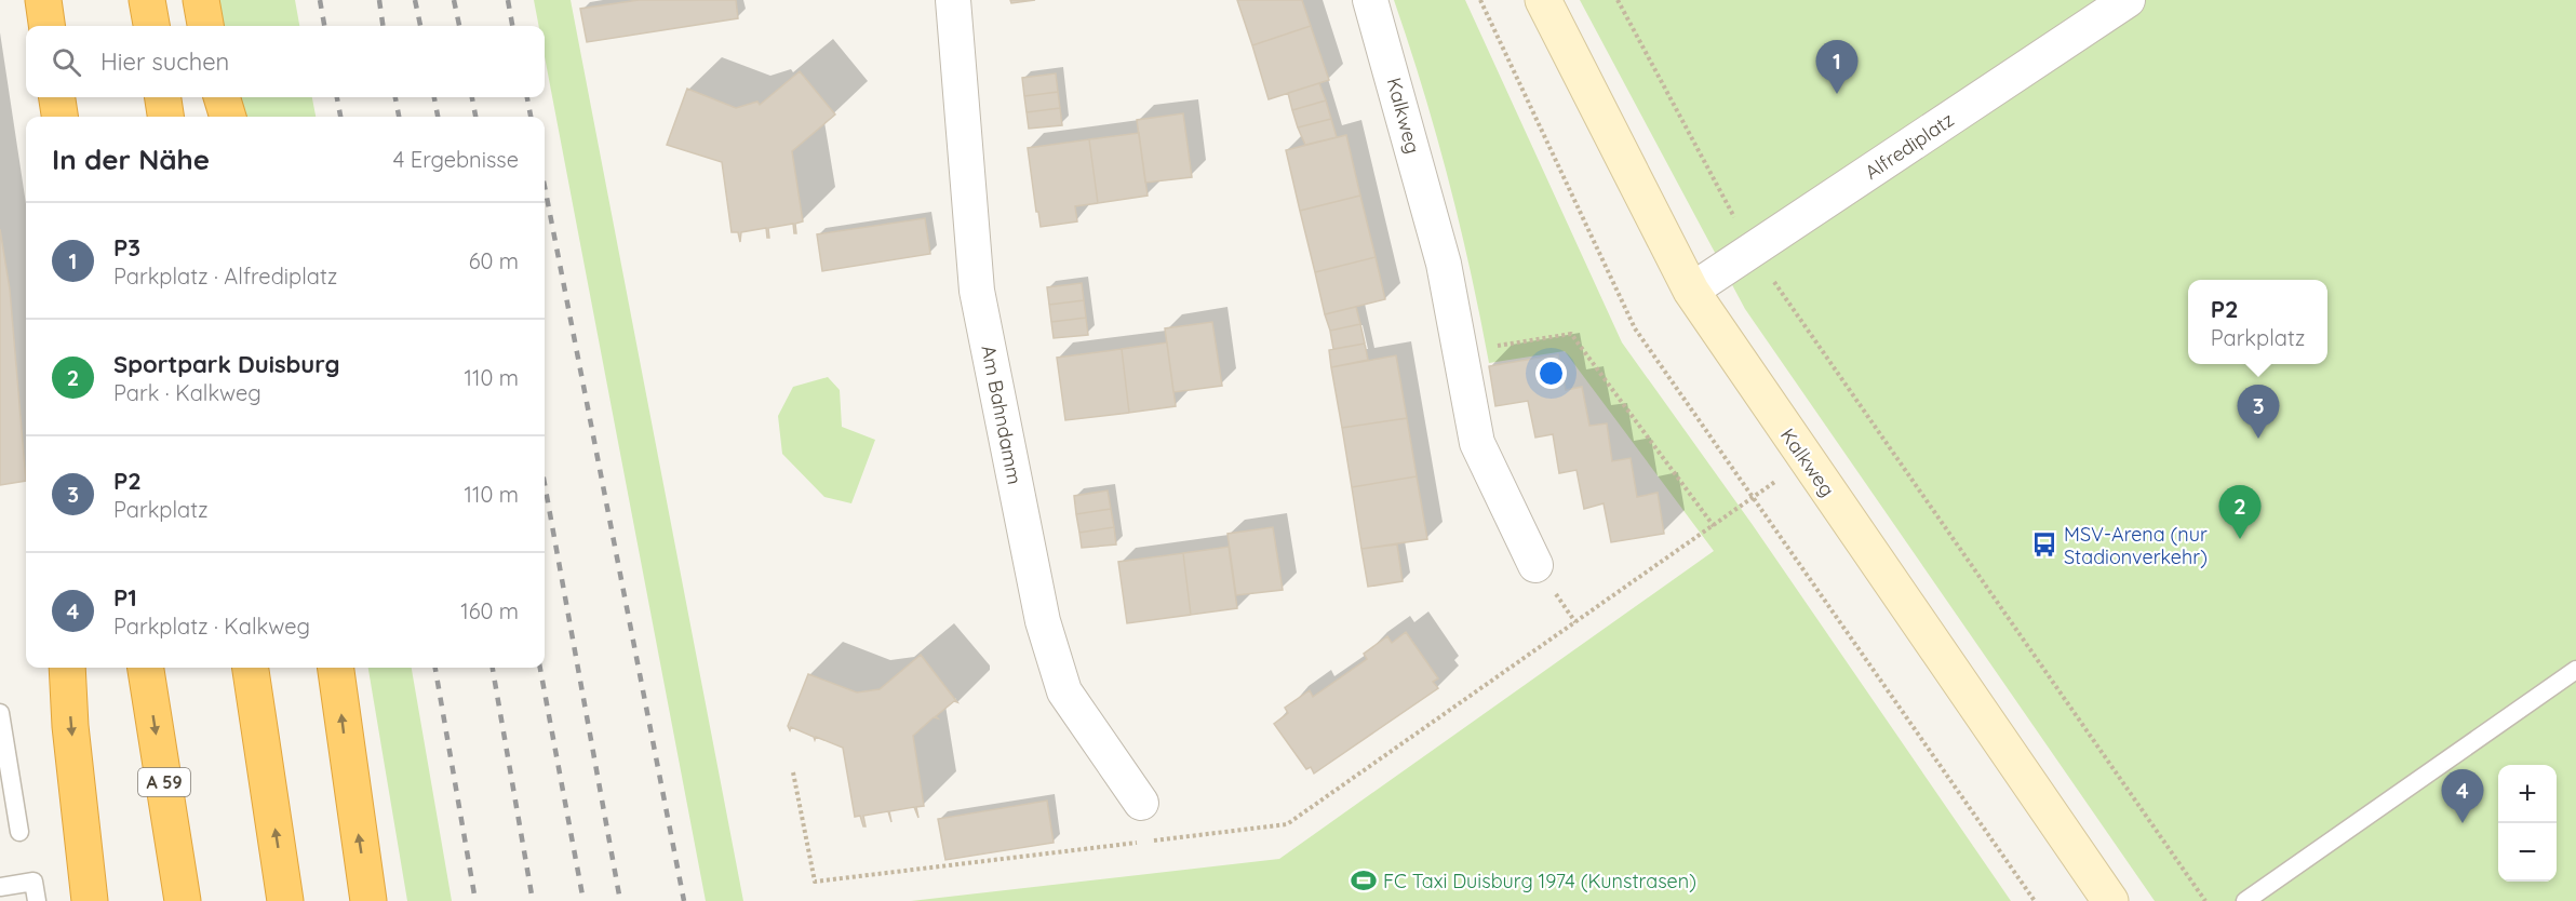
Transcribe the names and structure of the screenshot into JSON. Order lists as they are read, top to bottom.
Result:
{
  "streets": {
    "highway": ["A 59"],
    "street": ["Kalkweg", "Alfrediplatz", "Am Bahndamm"]
  },
  "crossings": [
    ["Kalkweg", "Alfrediplatz"]
  ],
  "places": {
    "bus stop": ["MSV-Arena (nur Stadionverkehr)"],
    "sports": ["FC Taxi Duisburg 1974 (Kunstrasen)"]
  },
  "page": {
    "search": "Hier suchen",
    "pins": [
      "1",
      "3",
      "2",
      "4"
    ],
    "heading": ["In der Nähe", "4 Ergebnisse"],
    "list": [
      {
        "mark": "1",
        "name": "P3",
        "note": "Parkplatz · Alfrediplatz",
        "value": "60 m"
      },
      {
        "mark": "2",
        "name": "Sportpark Duisburg",
        "note": "Park · Kalkweg",
        "value": "110 m"
      },
      {
        "mark": "3",
        "name": "P2",
        "note": "Parkplatz",
        "value": "110 m"
      },
      {
        "mark": "4",
        "name": "P1",
        "note": "Parkplatz · Kalkweg",
        "value": "160 m"
      }
    ],
    "popup": ["P2", "Parkplatz"],
    "map_buttons": ["+", "−"]
  }
}
